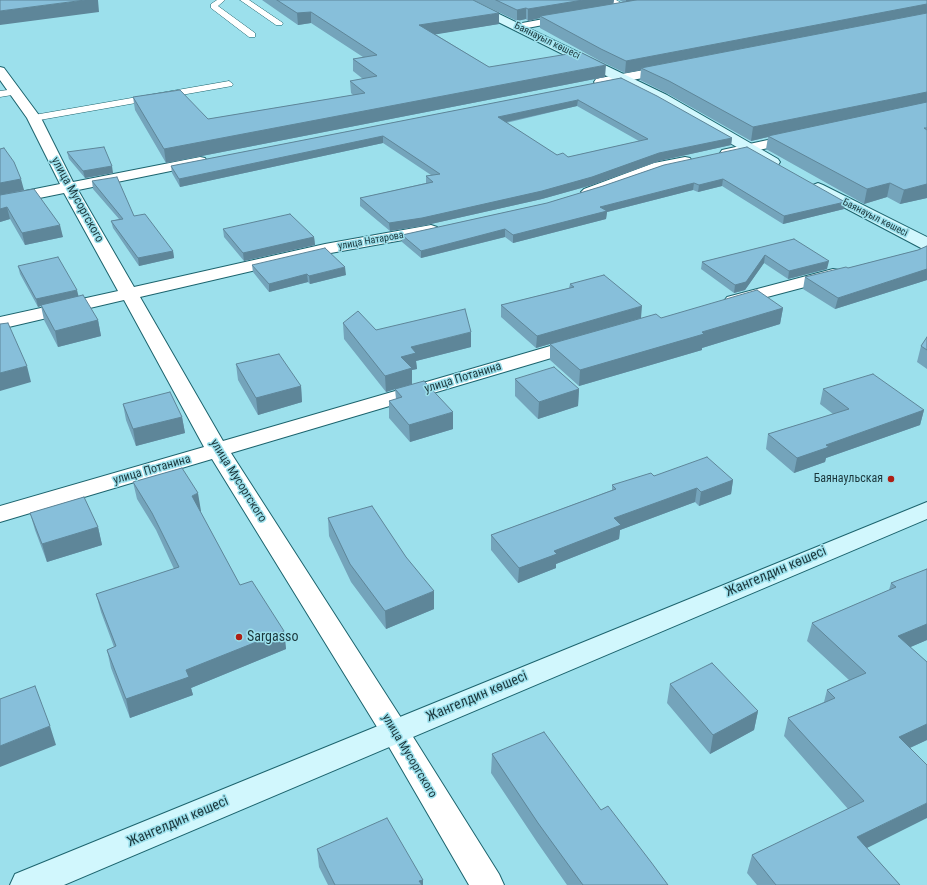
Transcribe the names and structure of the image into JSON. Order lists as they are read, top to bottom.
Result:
{
  "streets": {
    "main road": ["Баянауыл көшесі", "Жангелдин көшесі"],
    "street": ["улица Мусоргского", "улица Натарова", "улица Потанина"]
  },
  "crossings": [
    ["улица Мусоргского", "улица Натарова"],
    ["улица Мусоргского", "улица Потанина"],
    ["улица Мусоргского", "Жангелдин көшесі"]
  ],
  "places": ["Баянаульская", "Sargasso"]
}
